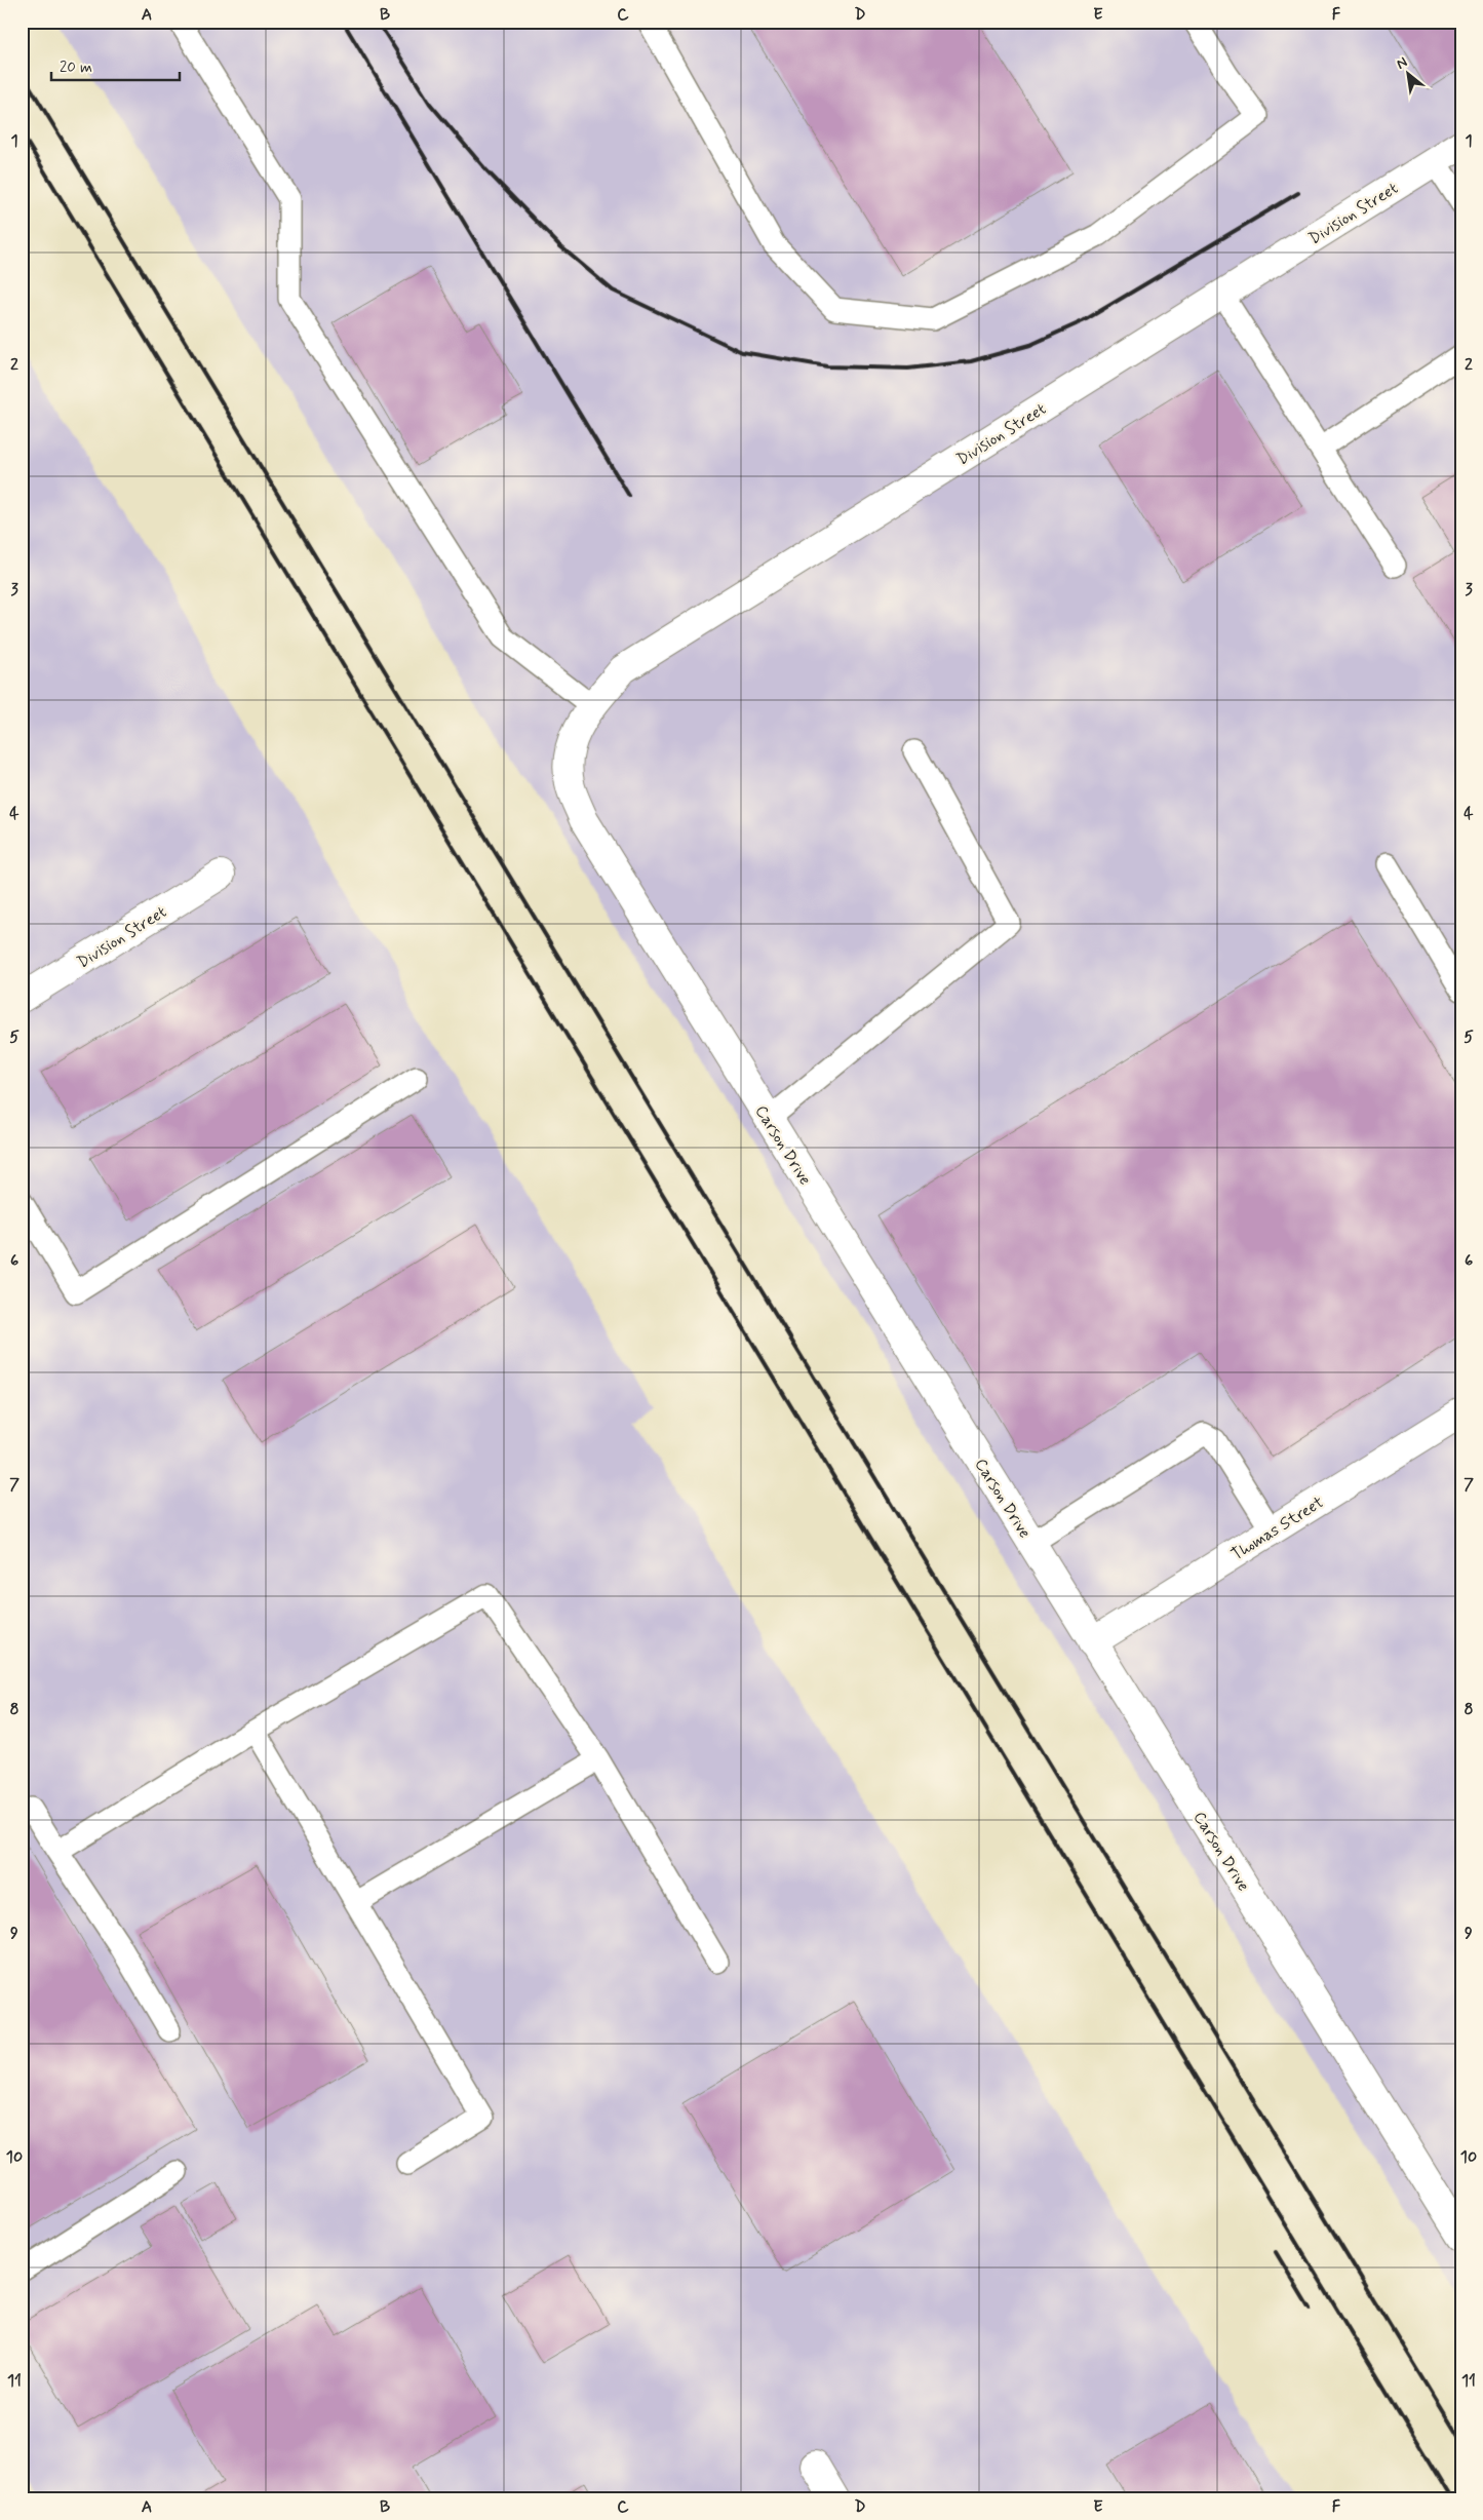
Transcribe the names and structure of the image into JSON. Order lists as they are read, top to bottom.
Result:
{
  "streets": {
    "street": ["Division Street", "Carson Drive", "Thomas Street"]
  },
  "crossings": [
    ["Division Street", "Carson Drive"],
    ["Carson Drive", "Thomas Street"]
  ],
  "scale_bar": "20 m",
  "north": "top left",
  "grid": {
    "columns": [
      "A",
      "B",
      "C",
      "D",
      "E",
      "F"
    ],
    "rows": [
      "1",
      "2",
      "3",
      "4",
      "5",
      "6",
      "7",
      "8",
      "9",
      "10",
      "11"
    ]
  }
}
